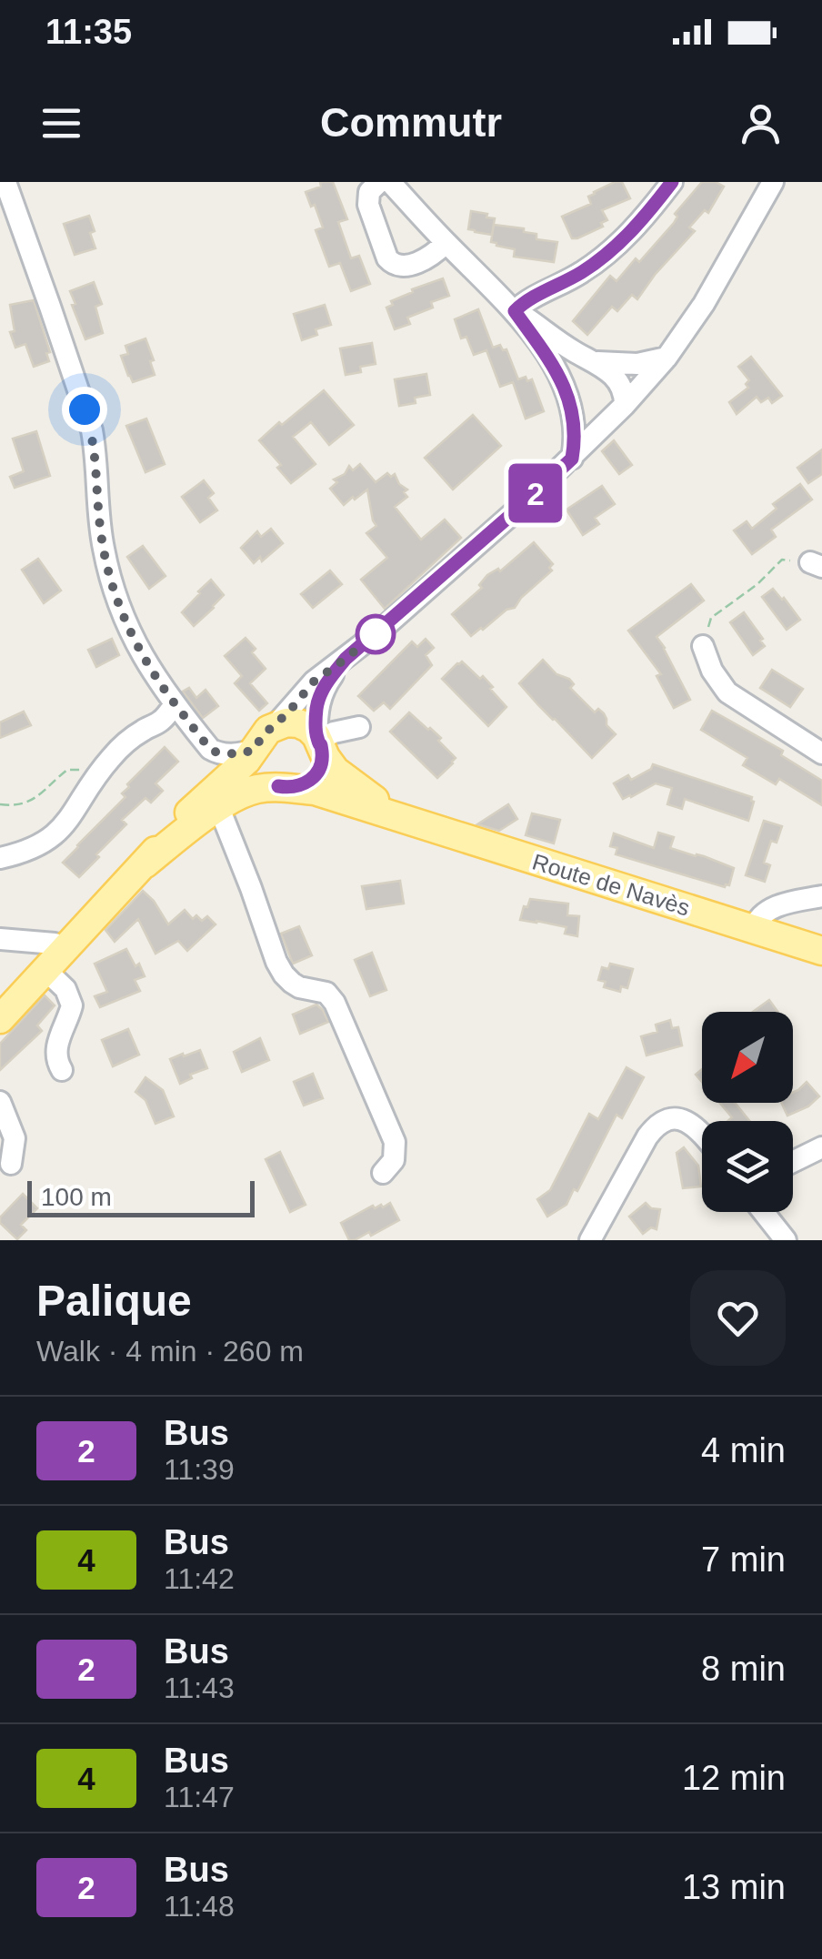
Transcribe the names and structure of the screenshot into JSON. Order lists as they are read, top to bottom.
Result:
{
  "streets": {
    "main road": ["Route de Navès"]
  },
  "lines": ["bus line 2"],
  "scale_bar": "100 m",
  "north": "bottom left",
  "page": {
    "status": "11:35",
    "header": "Commutr",
    "on_map": "2",
    "scale": "100 m",
    "heading": ["Palique", "Walk · 4 min · 260 m"],
    "list": [
      {
        "mark": "2",
        "name": "Bus",
        "note": "11:39",
        "value": "4 min"
      },
      {
        "mark": "4",
        "name": "Bus",
        "note": "11:42",
        "value": "7 min"
      },
      {
        "mark": "2",
        "name": "Bus",
        "note": "11:43",
        "value": "8 min"
      },
      {
        "mark": "4",
        "name": "Bus",
        "note": "11:47",
        "value": "12 min"
      },
      {
        "mark": "2",
        "name": "Bus",
        "note": "11:48",
        "value": "13 min"
      }
    ]
  }
}
